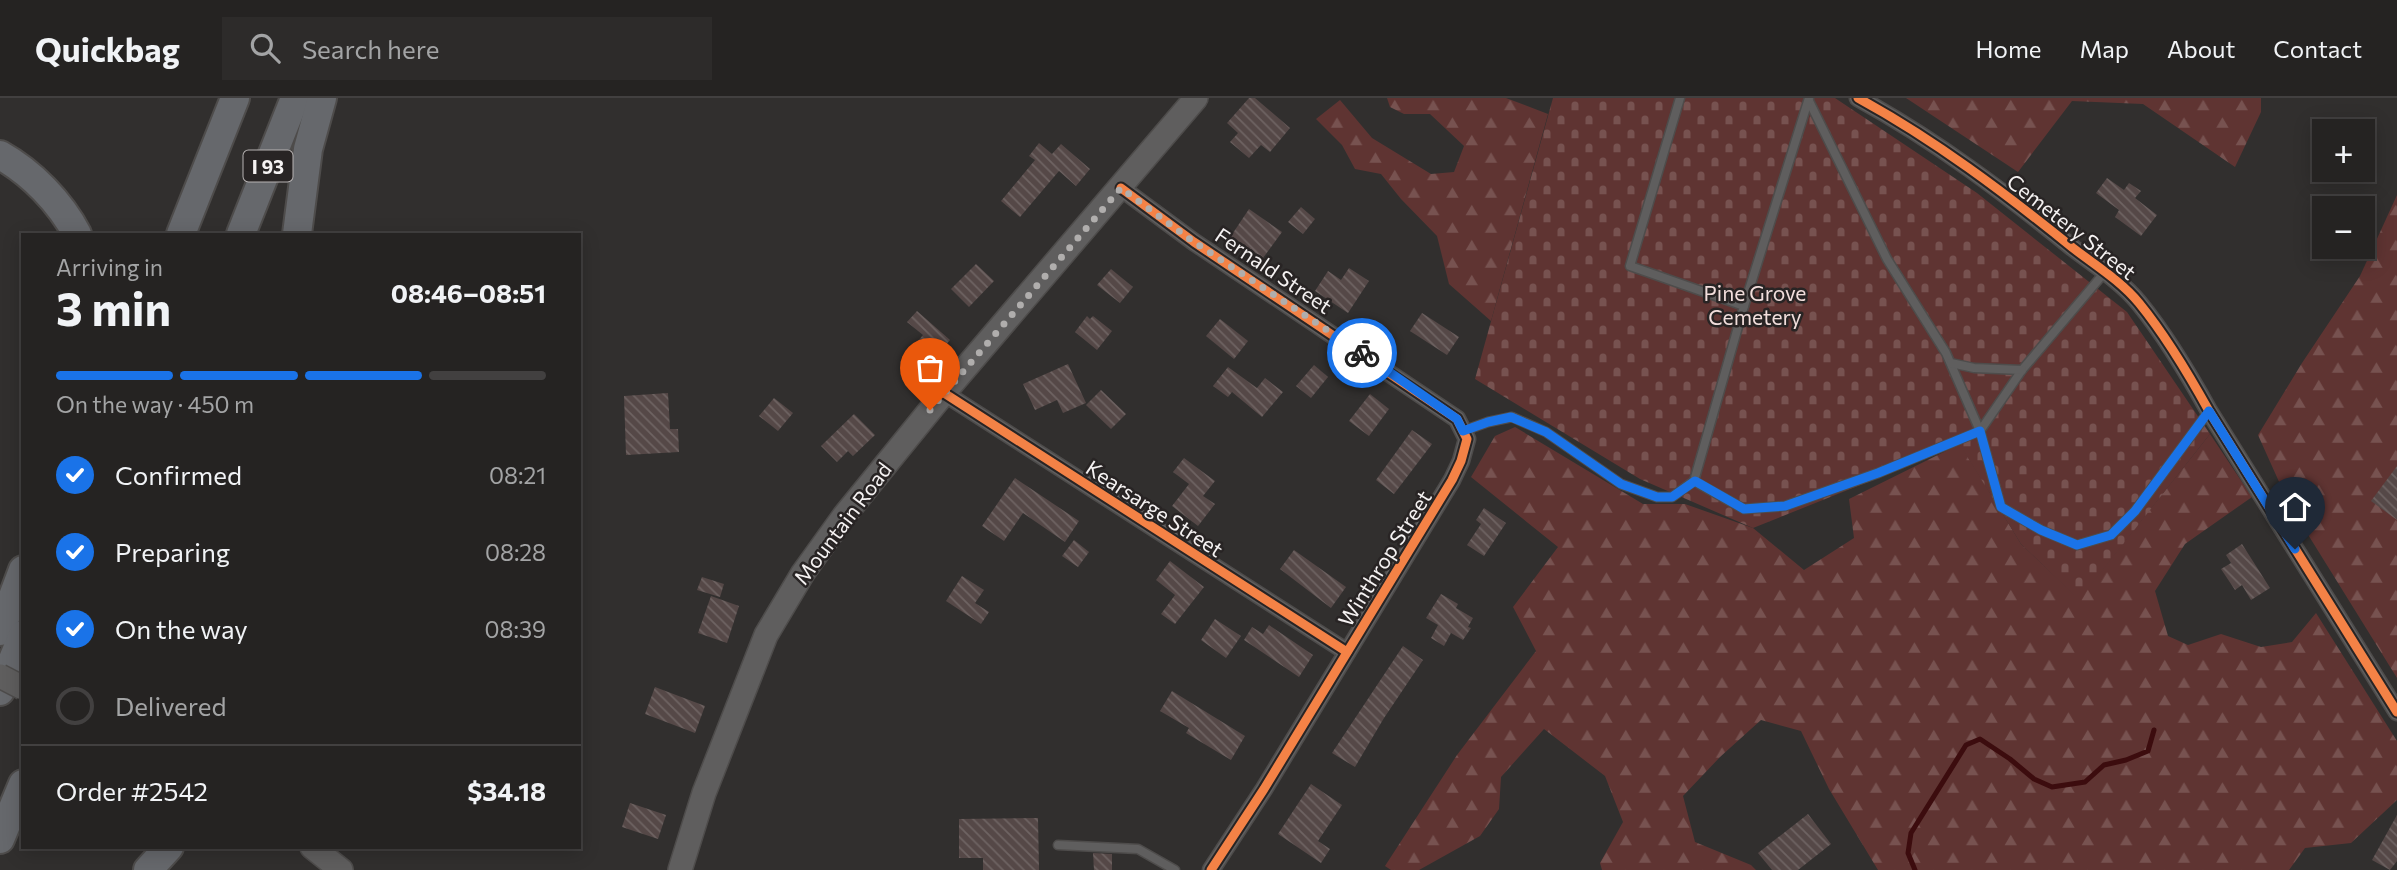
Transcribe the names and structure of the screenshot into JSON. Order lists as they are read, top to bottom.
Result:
{
  "streets": {
    "highway": ["I 93"],
    "main road": ["Mountain Road"],
    "street": [
      "Cemetery Street",
      "Fernald Street",
      "Kearsarge Street",
      "Winthrop Street"
    ]
  },
  "crossings": [
    ["Fernald Street", "Mountain Road"],
    ["Fernald Street", "Winthrop Street"],
    ["Kearsarge Street", "Mountain Road"],
    ["Kearsarge Street", "Winthrop Street"]
  ],
  "parks": ["Pine Grove Cemetery"],
  "page": {
    "header": "Quickbag",
    "search": "Search here",
    "nav": [
      "Home",
      "Map",
      "About",
      "Contact"
    ],
    "map_buttons": ["+", "−"],
    "heading": ["3 min", "Arriving in", "08:46–08:51"],
    "panel": ["Order #2542", "$34.18"],
    "bar": "On the way · 450 m",
    "list": [
      ["Confirmed", "08:21"],
      ["Preparing", "08:28"],
      ["On the way", "08:39"],
      "Delivered"
    ]
  }
}
